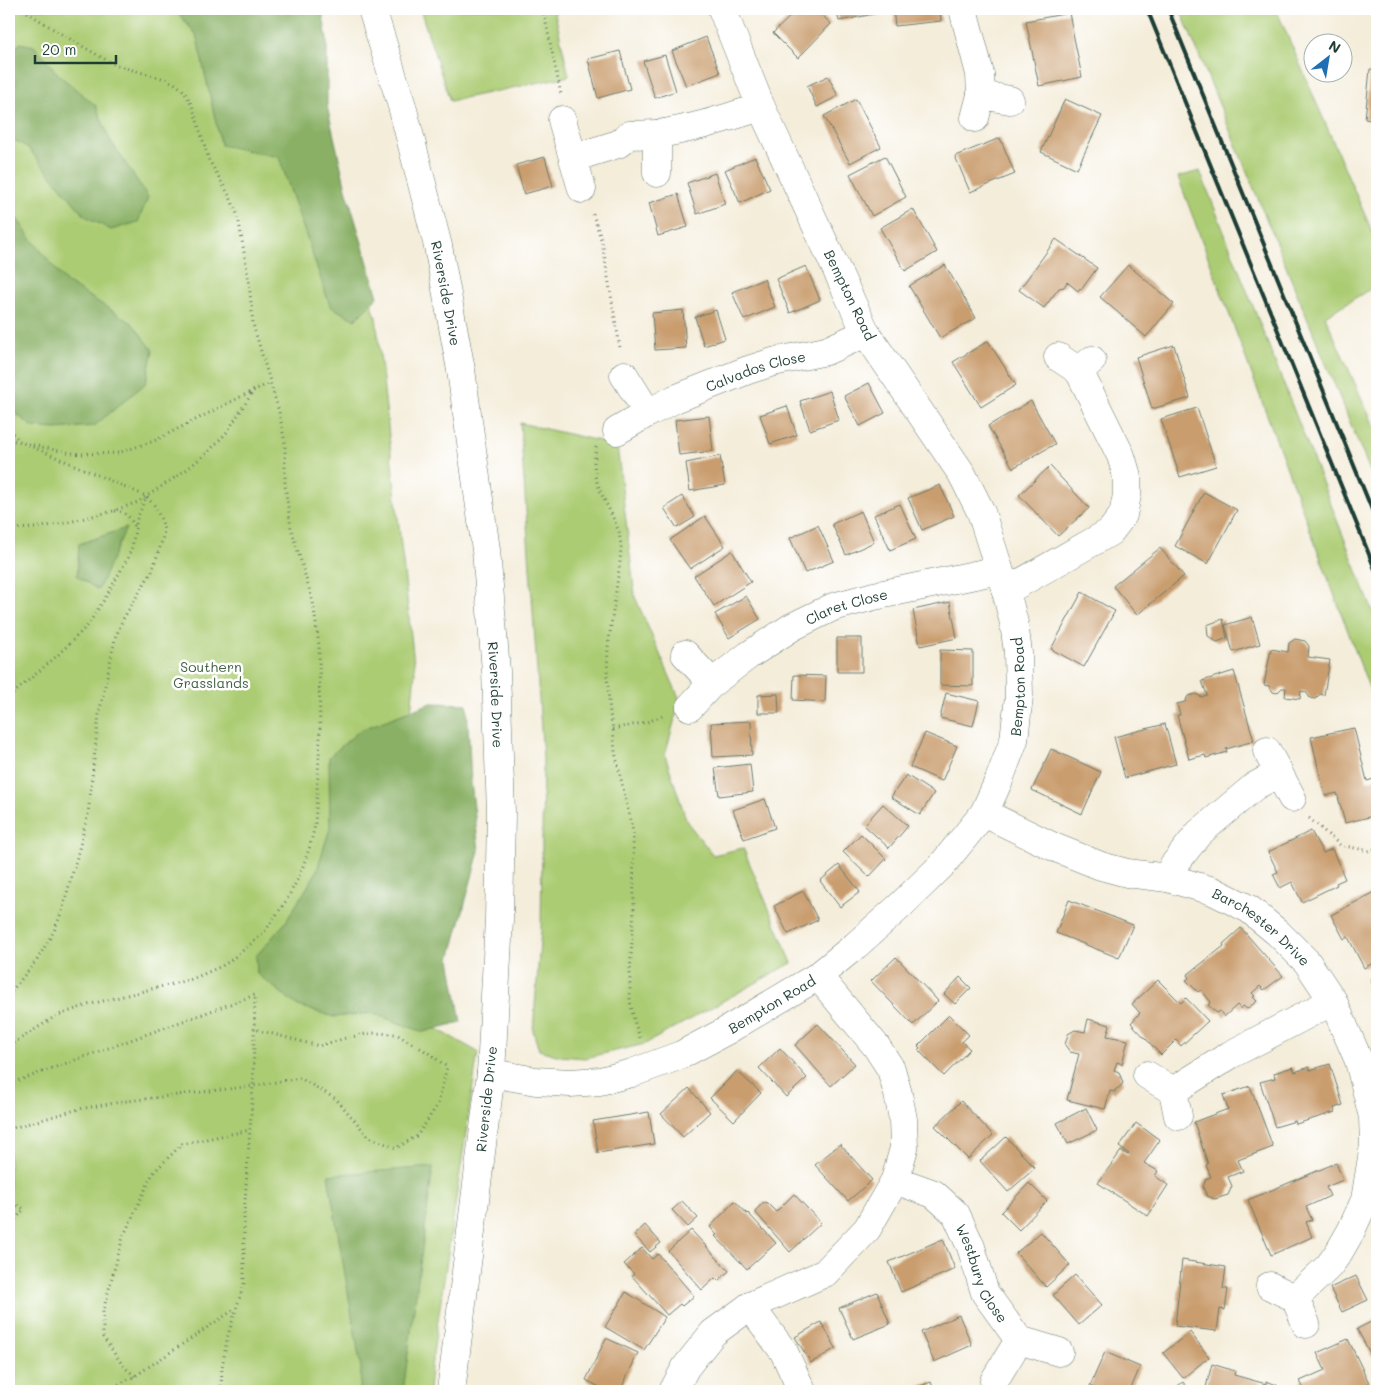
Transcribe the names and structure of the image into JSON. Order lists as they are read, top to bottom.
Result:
{
  "streets": {
    "street": [
      "Riverside Drive",
      "Bempton Road",
      "Calvados Close",
      "Claret Close",
      "Barchester Drive",
      "Westbury Close"
    ]
  },
  "crossings": [
    ["Riverside Drive", "Bempton Road"],
    ["Bempton Road", "Calvados Close"],
    ["Bempton Road", "Claret Close"],
    ["Bempton Road", "Barchester Drive"]
  ],
  "parks": ["Southern Grasslands"],
  "scale_bar": "20 m",
  "north": "top right"
}
